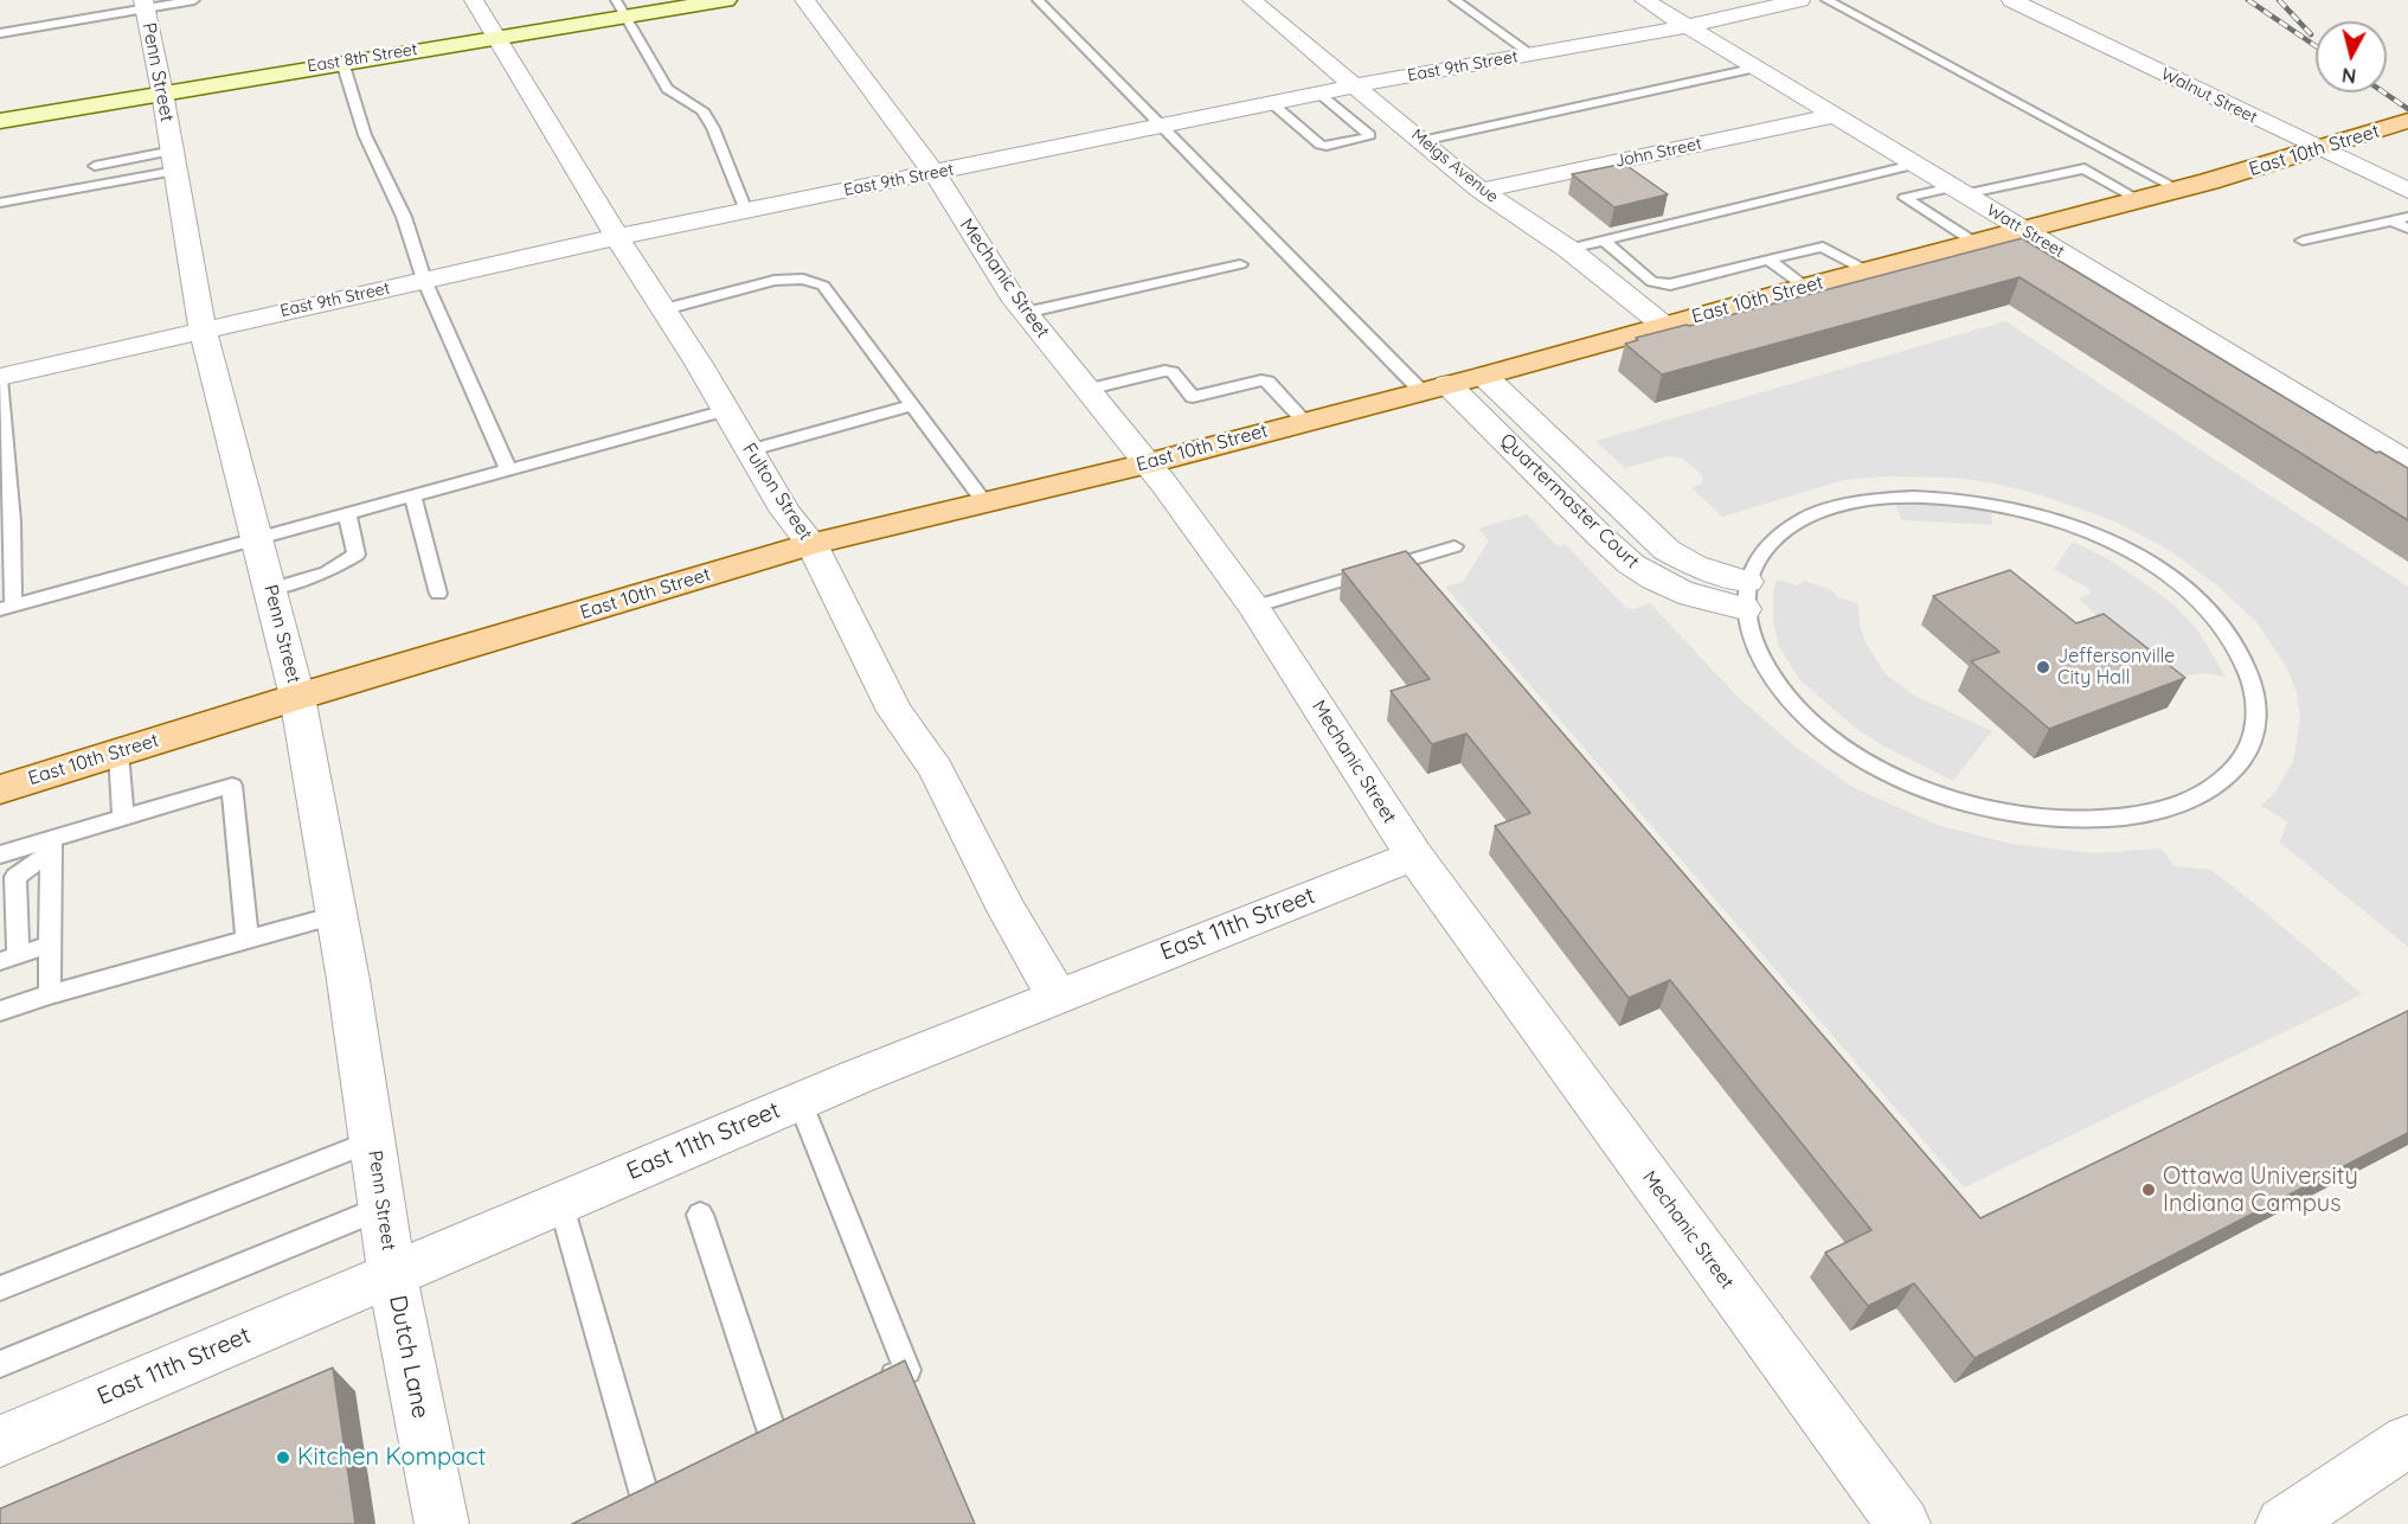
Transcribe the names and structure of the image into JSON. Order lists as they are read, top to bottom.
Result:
{
  "streets": {
    "main road": ["East 8th Street", "East 10th Street"],
    "street": [
      "East 9th Street",
      "Penn Street",
      "Walnut Street",
      "John Street",
      "Meigs Avenue",
      "Watt Street",
      "Mechanic Street",
      "Fulton Street",
      "Quartermaster Court",
      "East 11th Street",
      "Dutch Lane"
    ]
  },
  "crossings": [
    ["East 8th Street", "Penn Street"],
    ["East 8th Street", "Fulton Street"],
    ["East 9th Street", "Penn Street"],
    ["East 9th Street", "Meigs Avenue"],
    ["East 9th Street", "Watt Street"],
    ["East 9th Street", "Mechanic Street"],
    ["East 9th Street", "Fulton Street"],
    ["Penn Street", "East 10th Street"],
    ["Penn Street", "East 11th Street"],
    ["Penn Street", "Dutch Lane"],
    ["Walnut Street", "East 10th Street"],
    ["East 10th Street", "Meigs Avenue"],
    ["East 10th Street", "Watt Street"],
    ["East 10th Street", "Mechanic Street"],
    ["East 10th Street", "Fulton Street"],
    ["East 10th Street", "Quartermaster Court"],
    ["John Street", "Meigs Avenue"],
    ["John Street", "Watt Street"],
    ["Mechanic Street", "East 11th Street"],
    ["Fulton Street", "East 11th Street"],
    ["East 11th Street", "Dutch Lane"]
  ],
  "places": ["Jeffersonville City Hall", "Ottawa University Indiana Campus", "Kitchen Kompact"],
  "north": "bottom"
}
